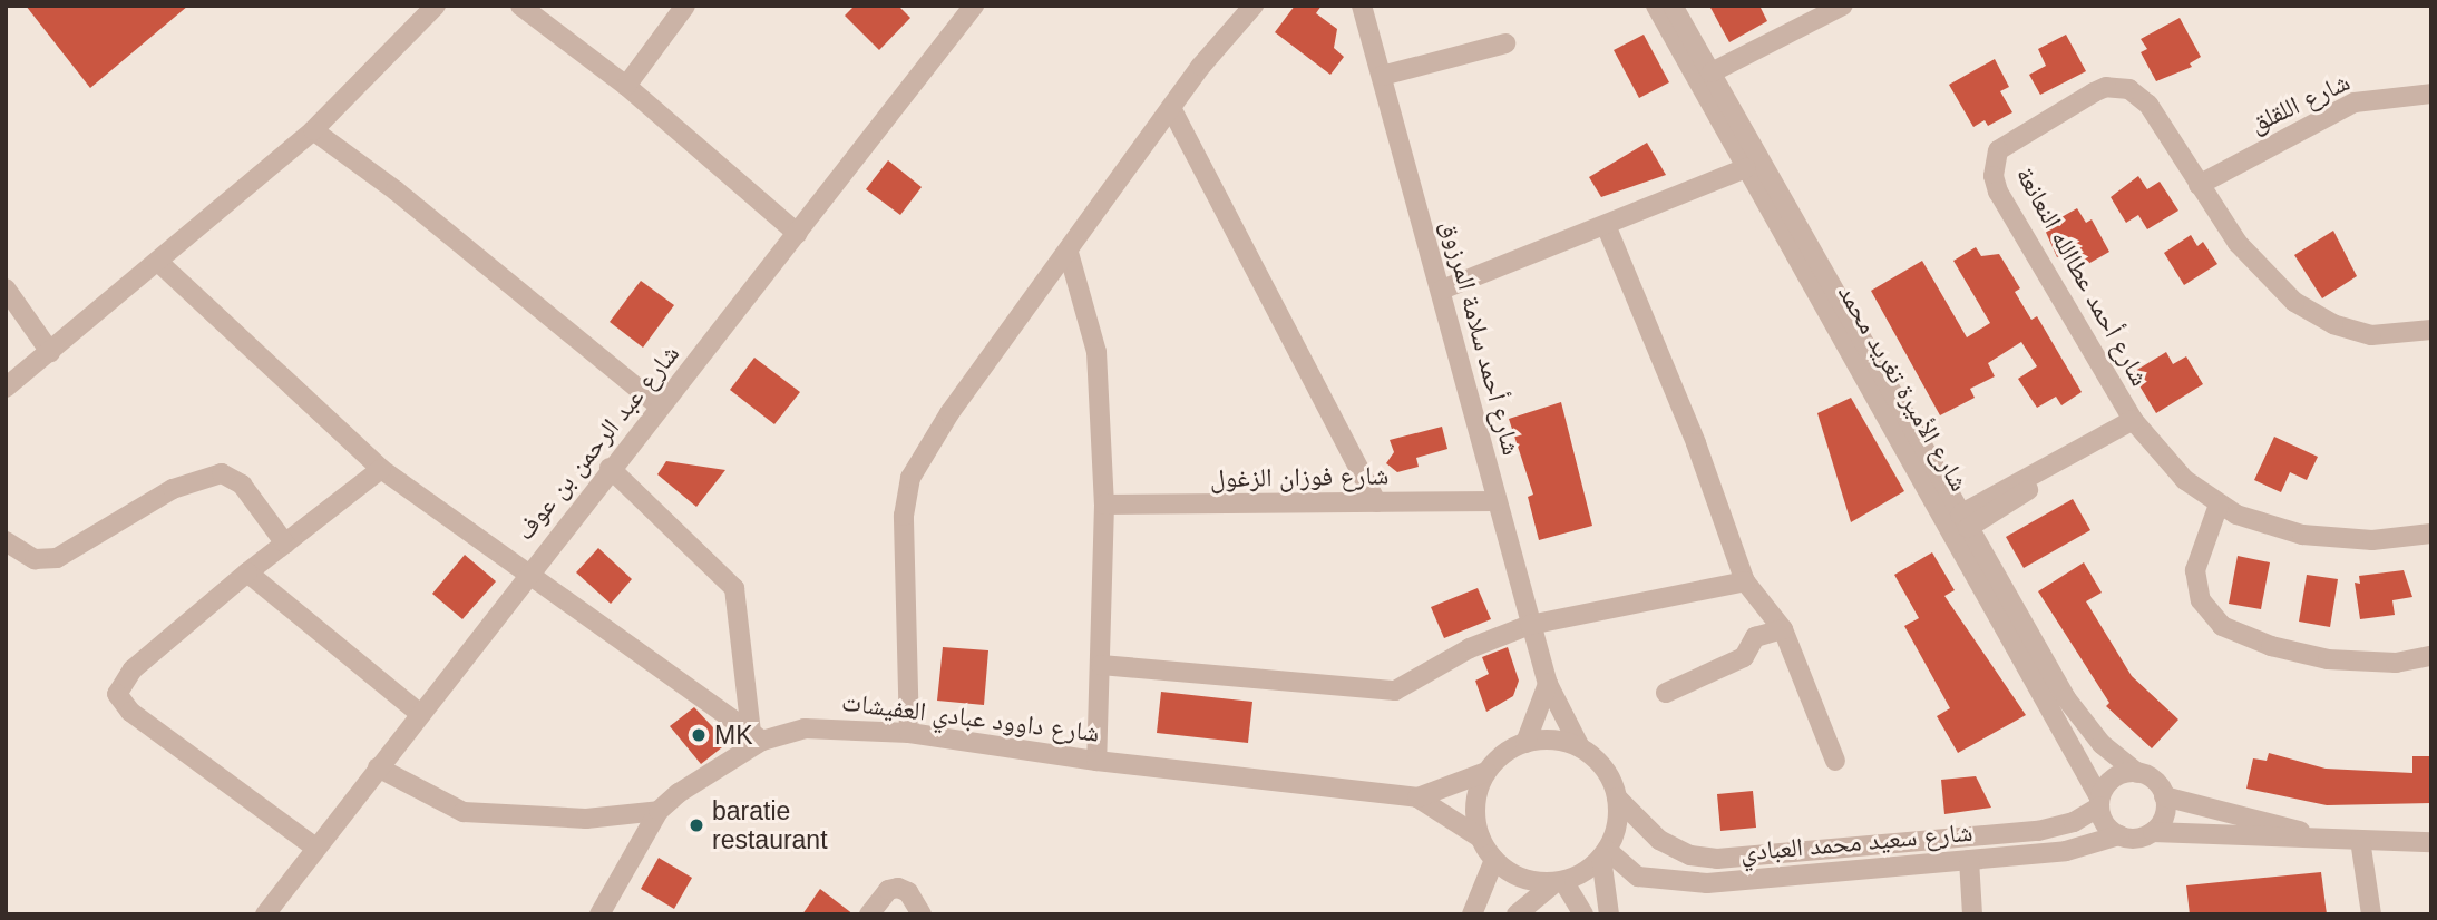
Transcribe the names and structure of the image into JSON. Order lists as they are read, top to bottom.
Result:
{
  "streets": {
    "street": [
      "شارع اللقلق",
      "شارع أحمد عطاالله النعانعة",
      "شارع أحمد سلامة المرزوق",
      "شارع الأميرة تغريد محمد",
      "شارع عبد الرحمن بن عوف",
      "شارع فوزان الزغول",
      "شارع داوود عبادي العفيشات",
      "شارع سعيد محمد العبادي"
    ]
  },
  "crossings": [
    ["شارع اللقلق", "شارع أحمد عطاالله النعانعة"],
    ["شارع أحمد سلامة المرزوق", "شارع فوزان الزغول"],
    ["شارع أحمد سلامة المرزوق", "شارع داوود عبادي العفيشات"],
    ["شارع أحمد سلامة المرزوق", "شارع سعيد محمد العبادي"],
    ["شارع الأميرة تغريد محمد", "شارع سعيد محمد العبادي"],
    ["شارع داوود عبادي العفيشات", "شارع سعيد محمد العبادي"]
  ],
  "places": ["MK", "baratie restaurant"]
}
